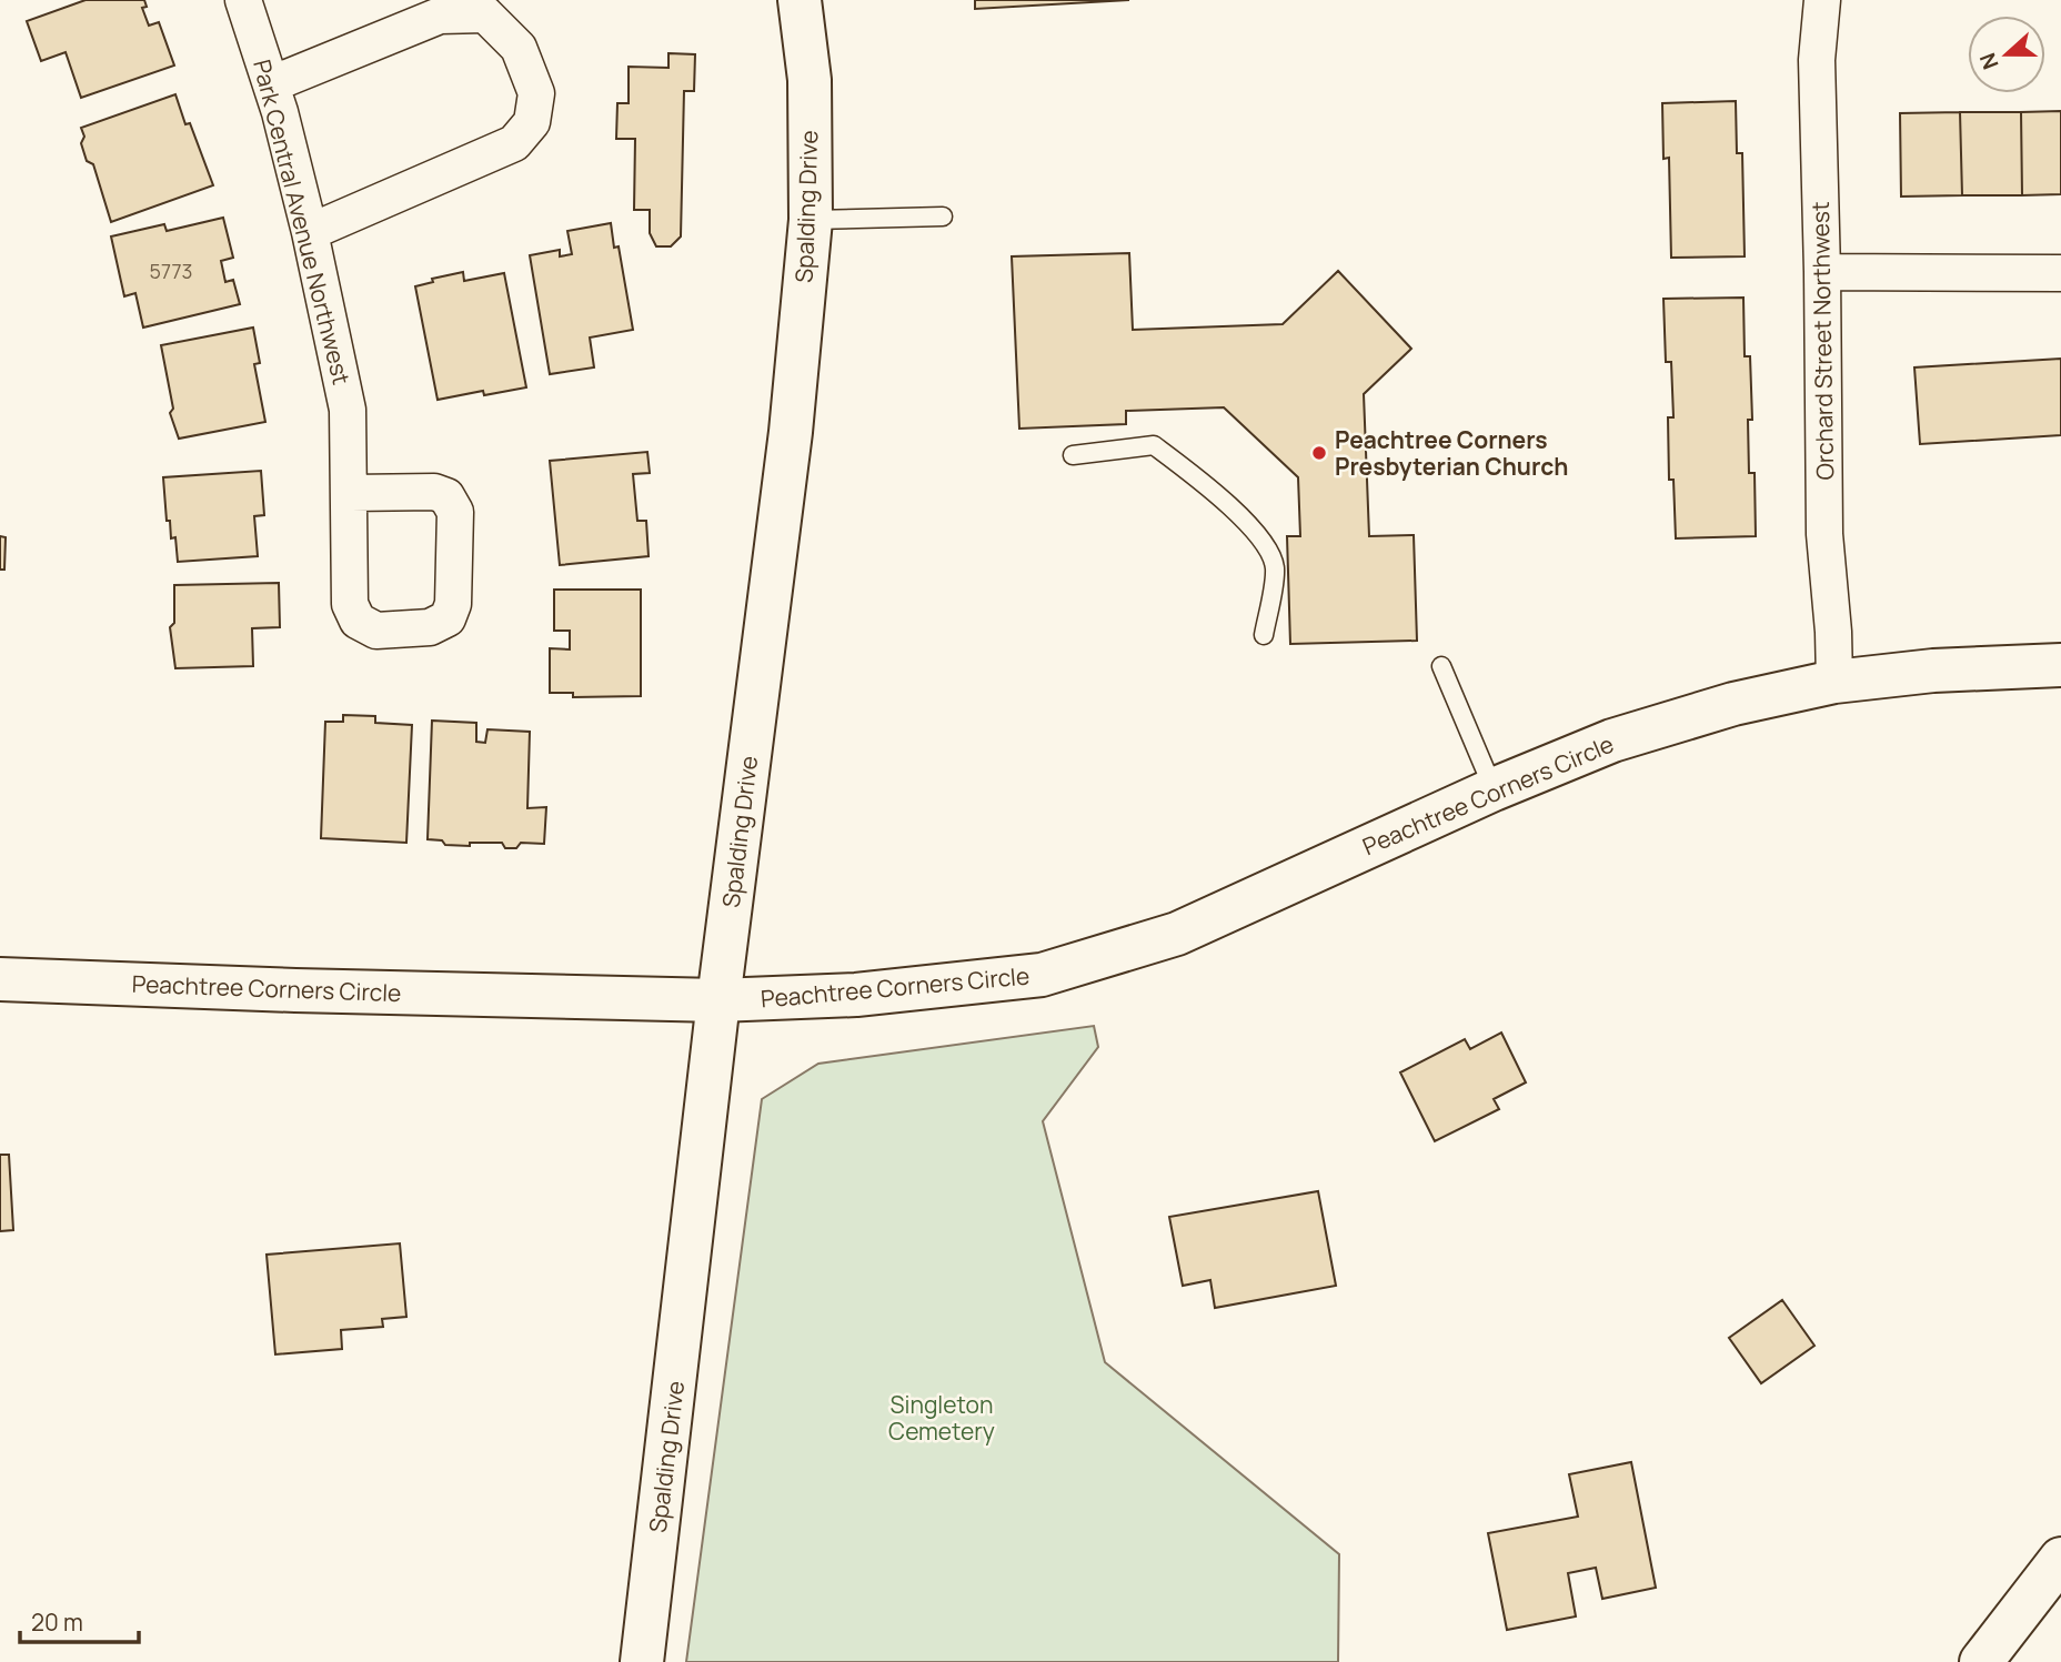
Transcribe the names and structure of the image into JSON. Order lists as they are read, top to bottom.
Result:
{
  "streets": {
    "street": [
      "Spalding Drive",
      "Park Central Avenue Northwest",
      "Orchard Street Northwest",
      "Peachtree Corners Circle"
    ]
  },
  "crossings": [
    ["Spalding Drive", "Peachtree Corners Circle"],
    ["Orchard Street Northwest", "Peachtree Corners Circle"]
  ],
  "parks": ["Singleton Cemetery"],
  "places": ["Peachtree Corners Presbyterian Church"],
  "house_numbers": ["5773"],
  "scale_bar": "20 m",
  "north": "left"
}
